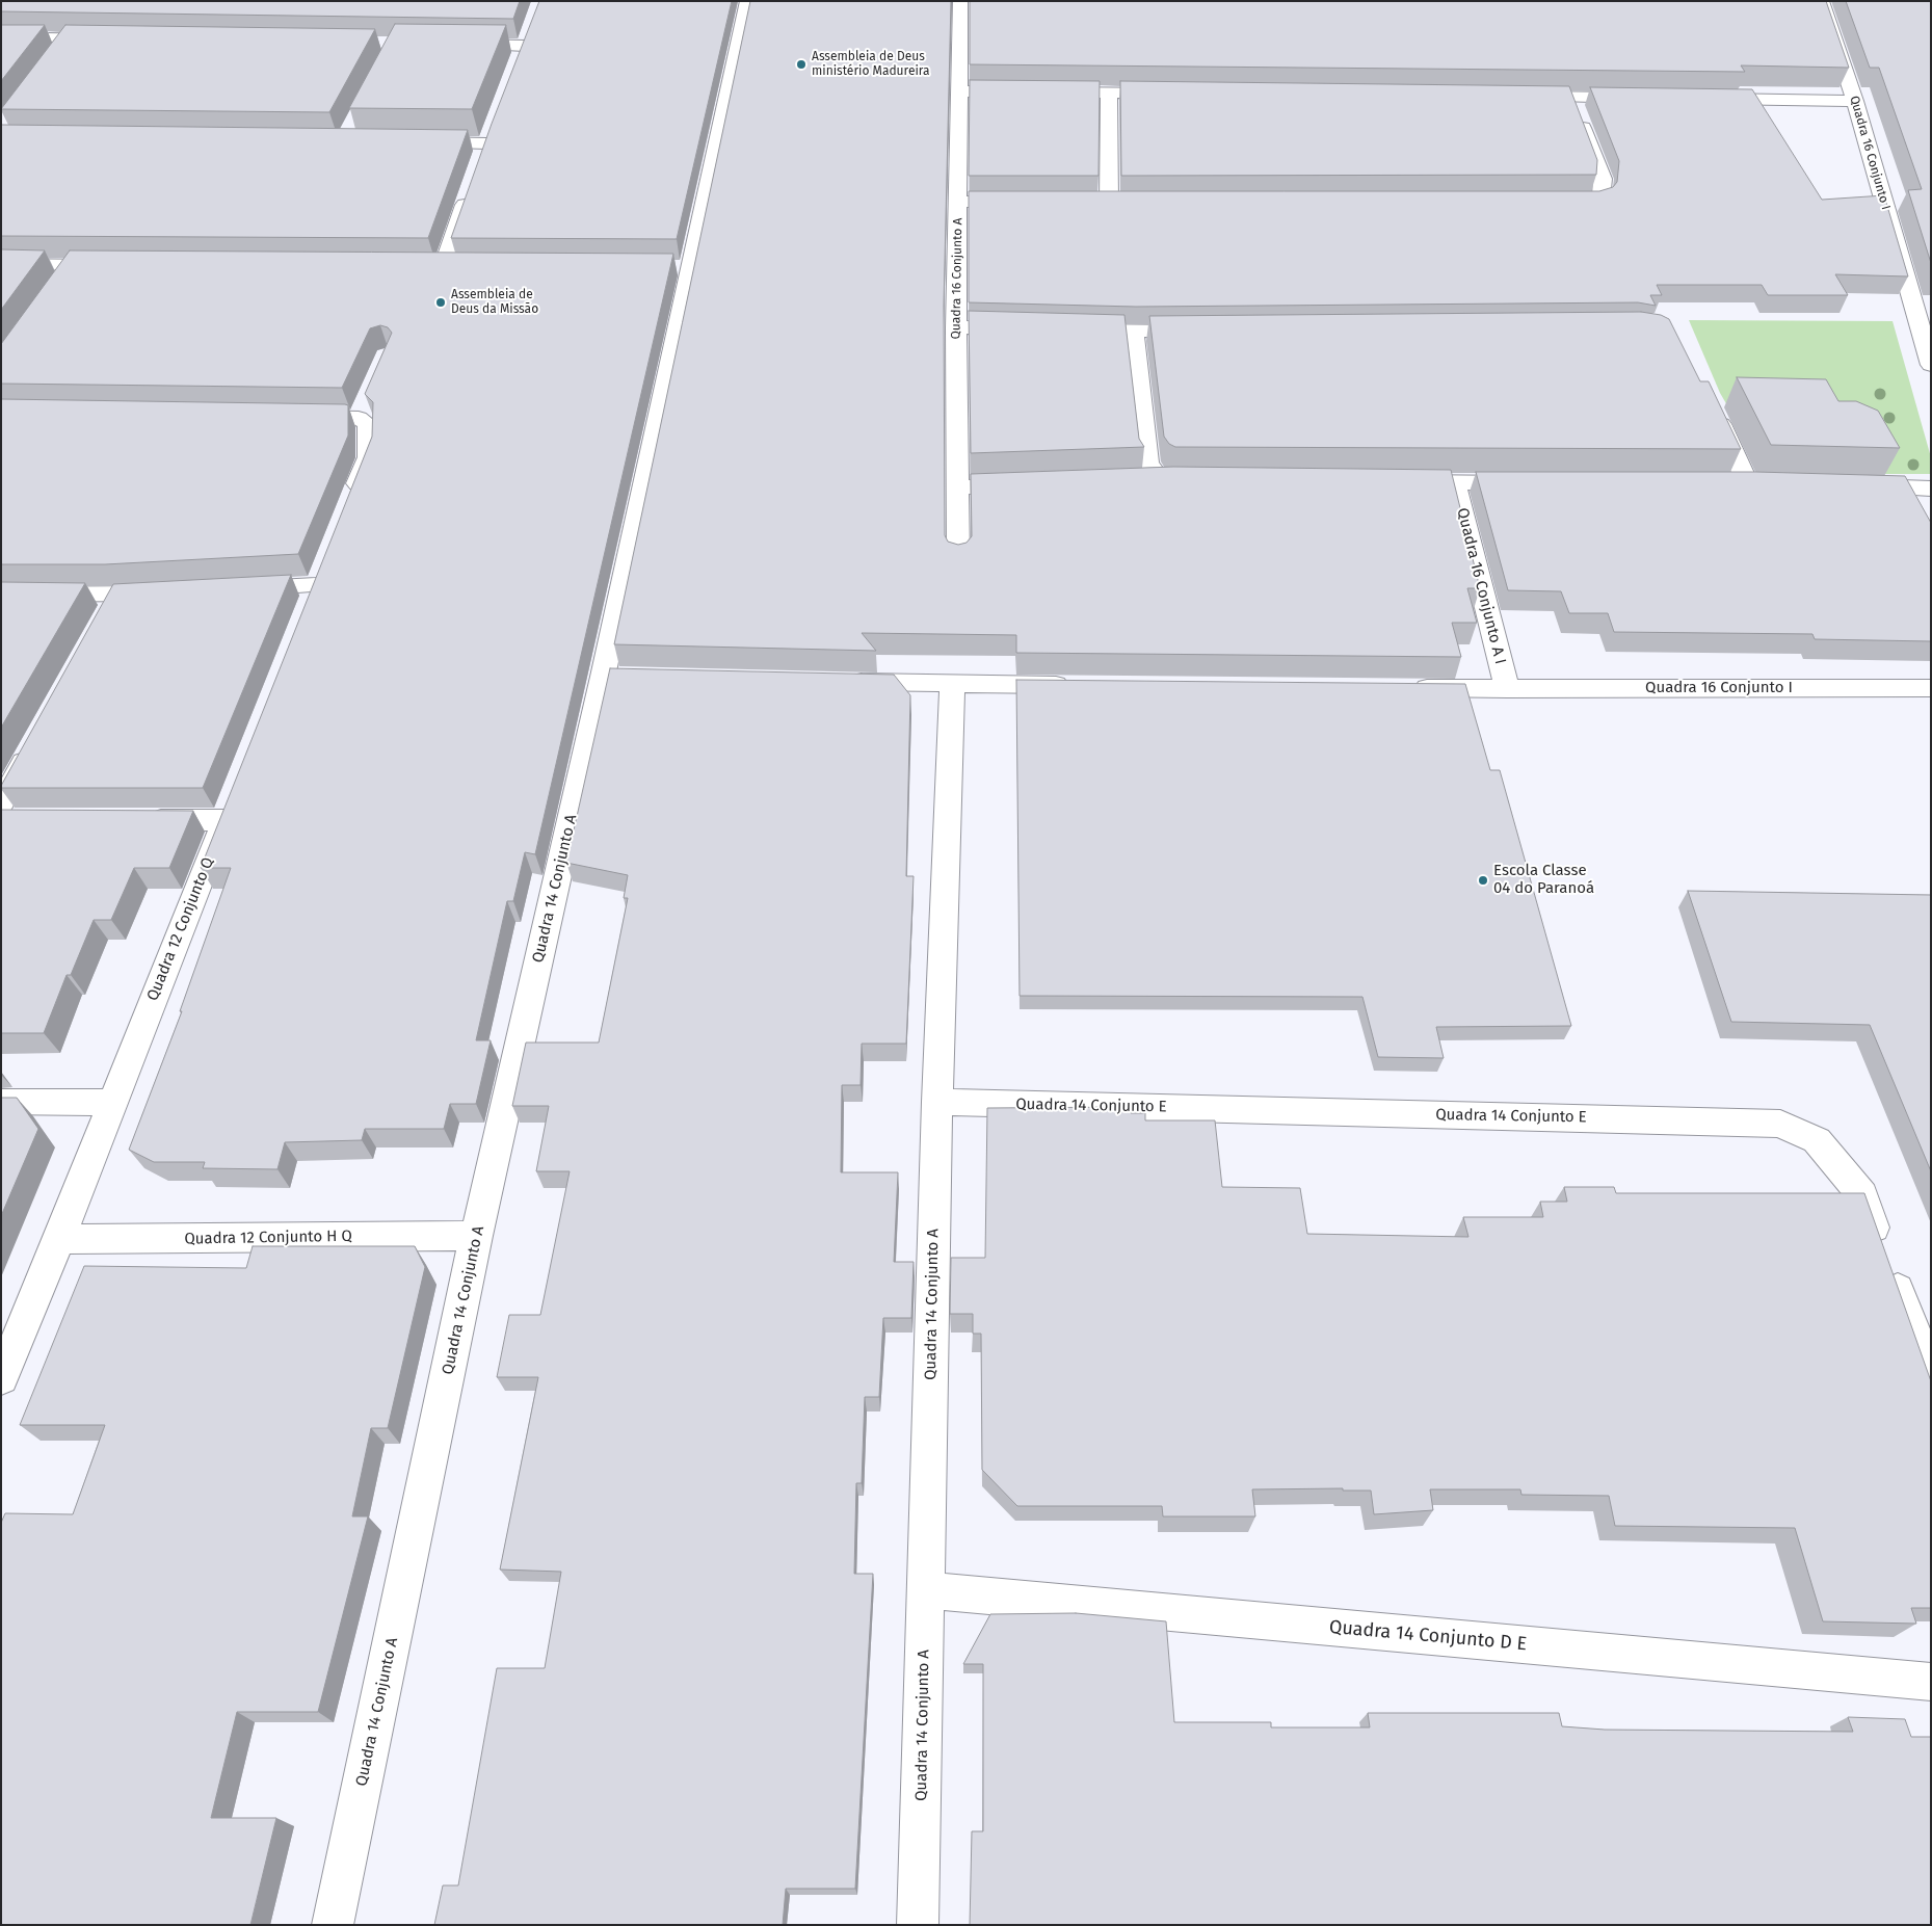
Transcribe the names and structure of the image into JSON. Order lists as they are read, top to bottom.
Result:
{
  "streets": {
    "street": [
      "Quadra 16 Conjunto I",
      "Quadra 16 Conjunto A",
      "Quadra 16 Conjunto A I",
      "Quadra 14 Conjunto A",
      "Quadra 12 Conjunto Q",
      "Quadra 14 Conjunto E",
      "Quadra 12 Conjunto H Q",
      "Quadra 14 Conjunto D E"
    ]
  },
  "crossings": [
    ["Quadra 16 Conjunto I", "Quadra 16 Conjunto A I"],
    ["Quadra 14 Conjunto A", "Quadra 14 Conjunto E"],
    ["Quadra 14 Conjunto A", "Quadra 12 Conjunto H Q"],
    ["Quadra 14 Conjunto A", "Quadra 14 Conjunto D E"],
    ["Quadra 12 Conjunto Q", "Quadra 12 Conjunto H Q"]
  ],
  "places": ["Assembleia de Deus ministério Madureira", "Assembleia de Deus da Missão", "Escola Classe 04 do Paranoá"]
}
